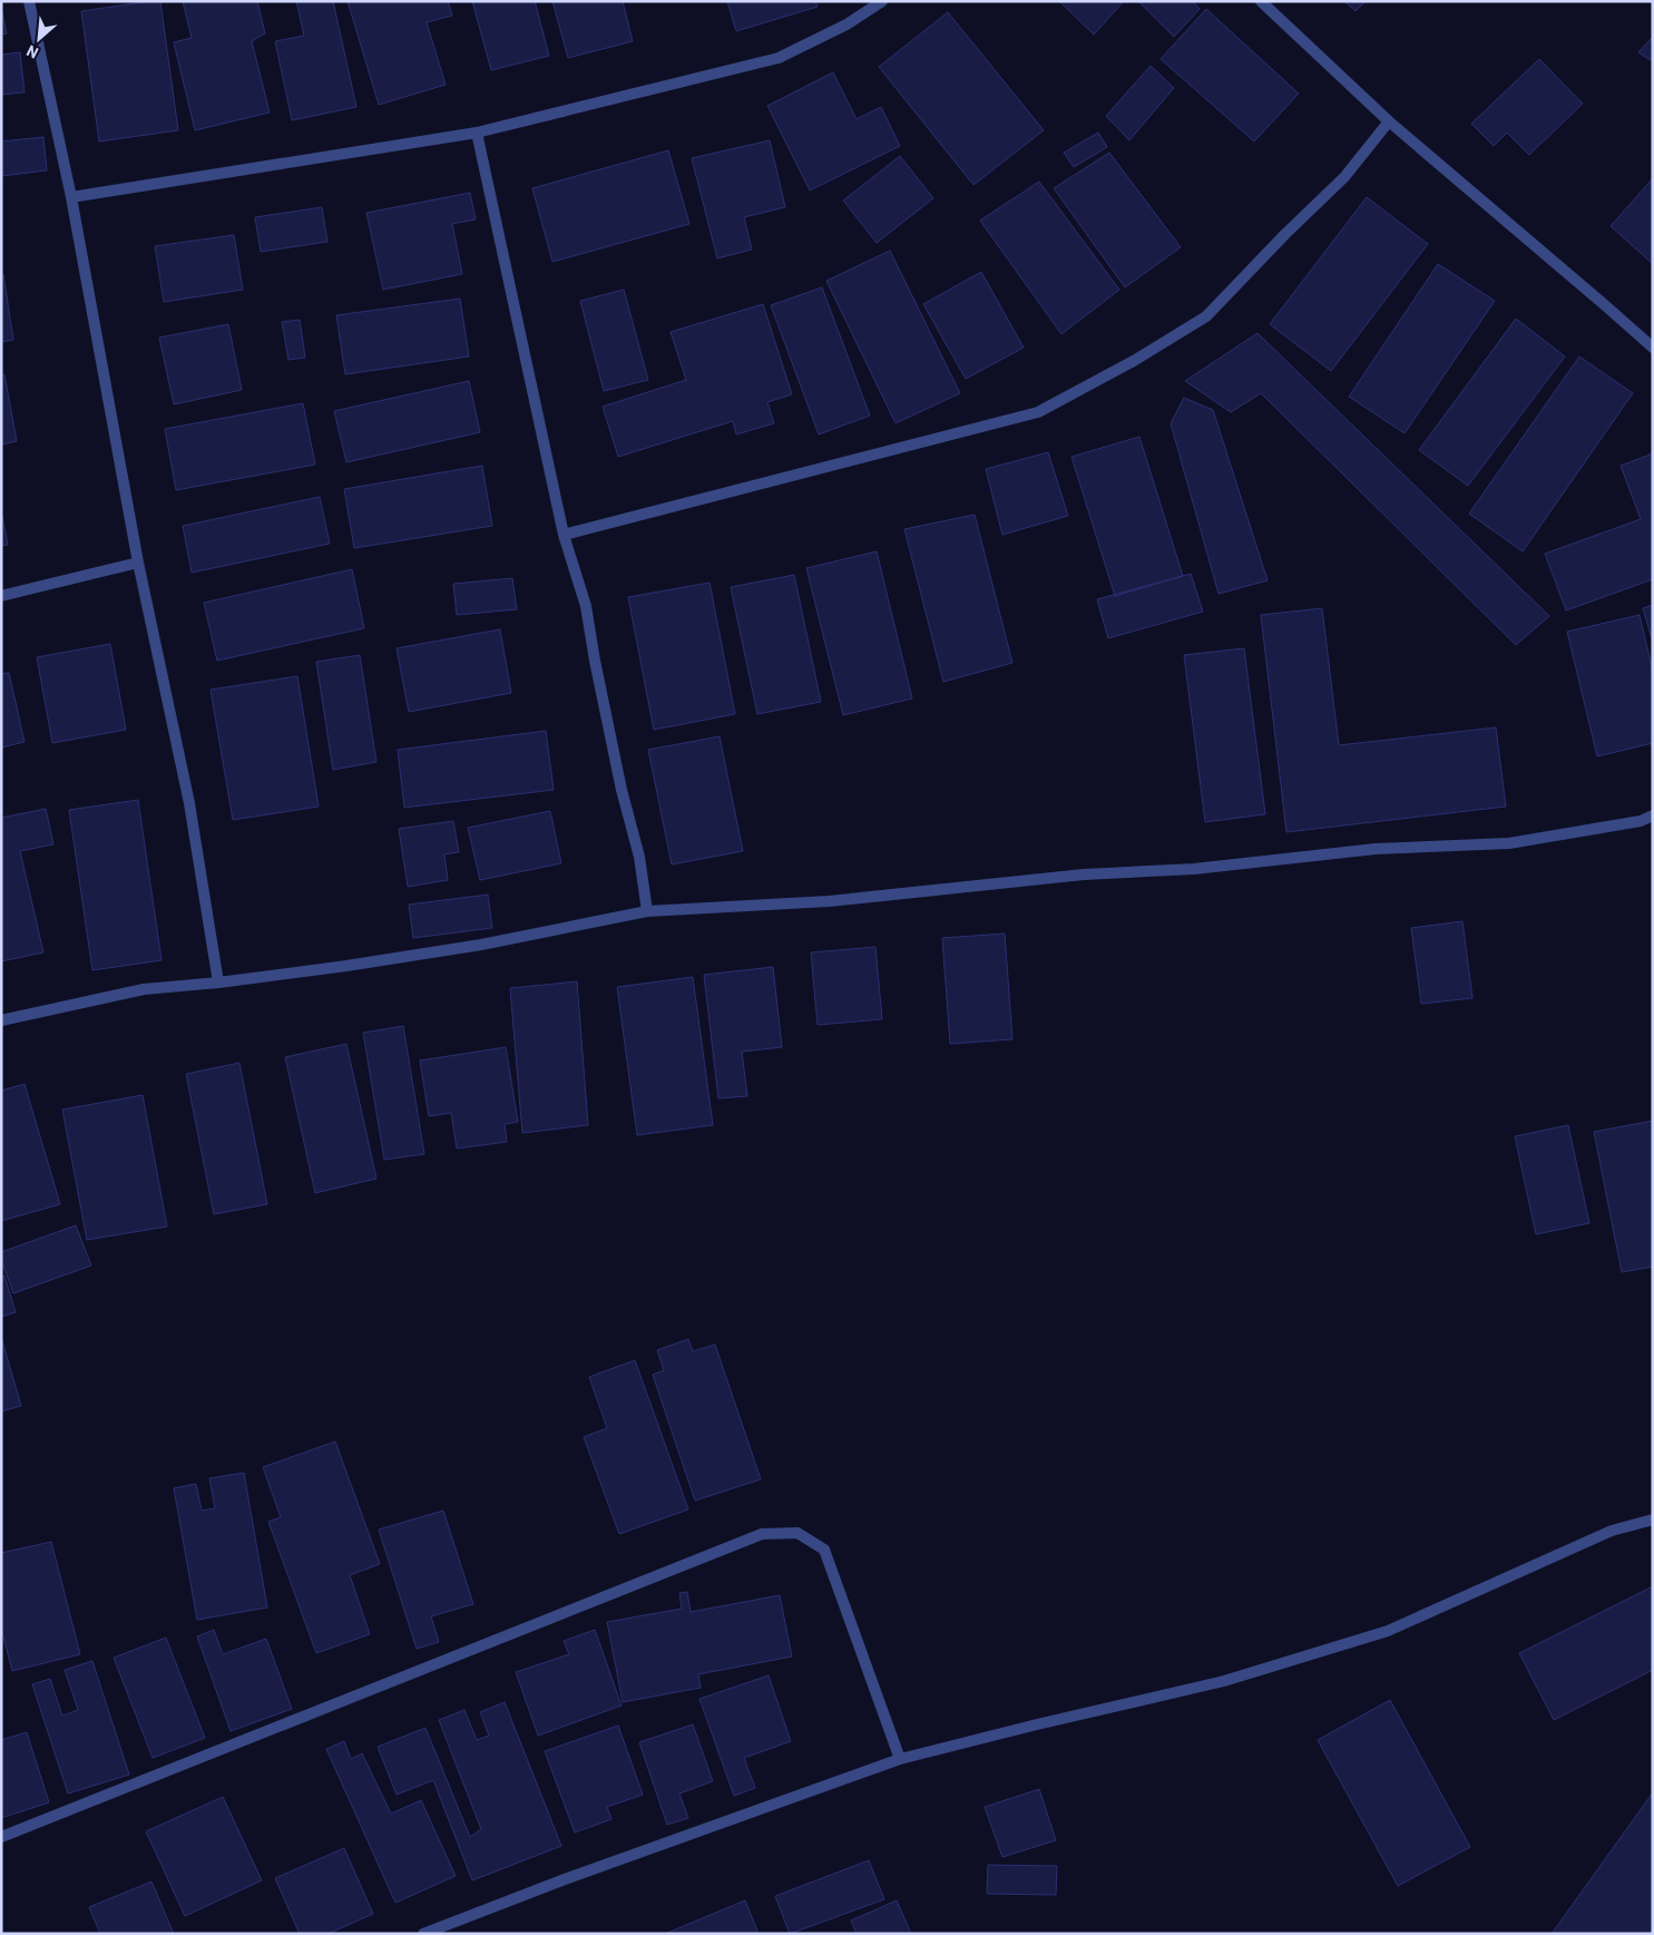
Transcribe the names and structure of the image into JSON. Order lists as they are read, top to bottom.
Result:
{
  "north": "bottom left"
}
